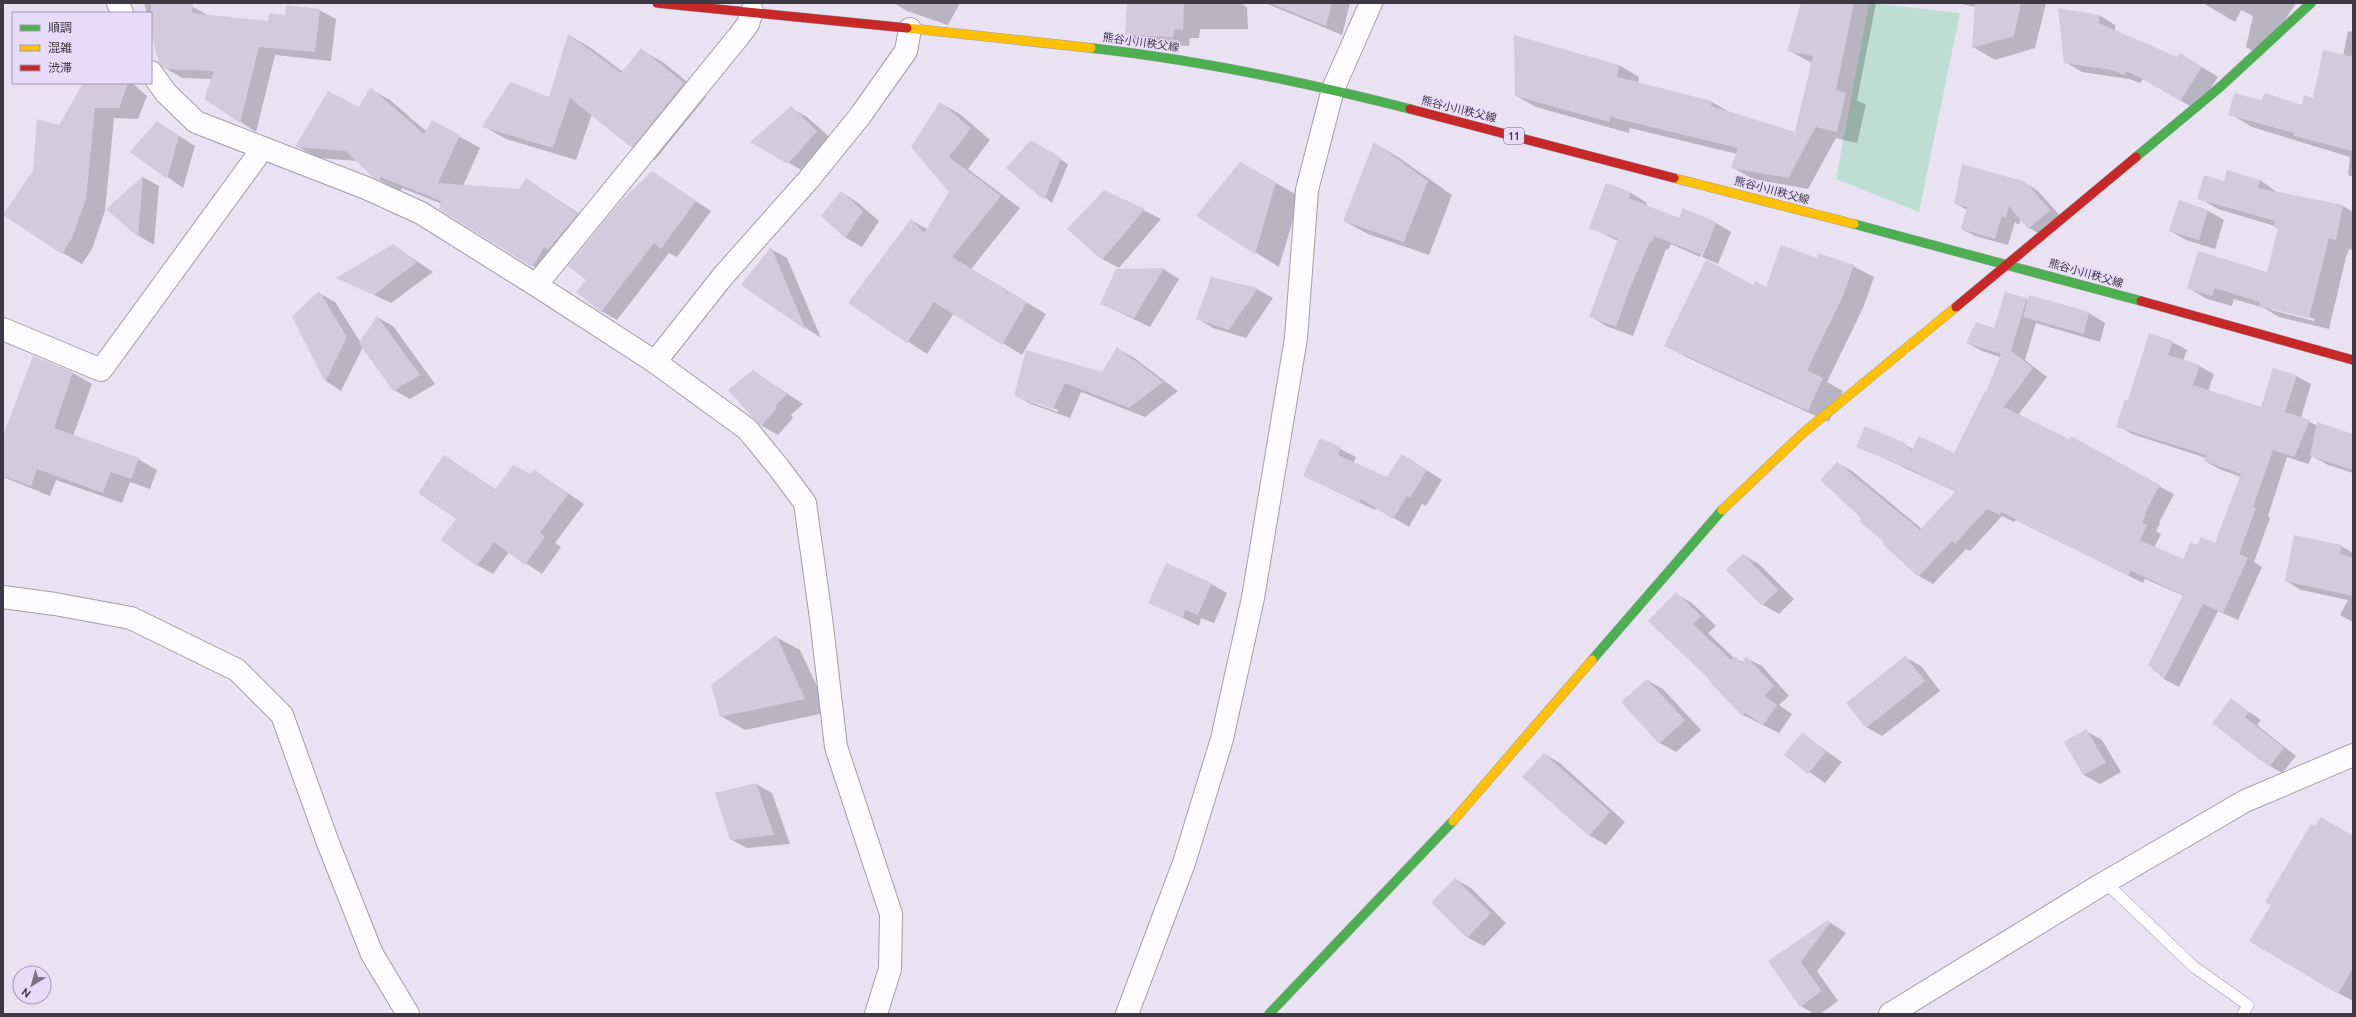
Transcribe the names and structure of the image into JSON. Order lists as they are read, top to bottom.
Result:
{
  "streets": {
    "main road": ["熊谷小川秩父線", "11"]
  },
  "legend": ["順調", "混雑", "渋滞"],
  "north": "bottom left"
}
